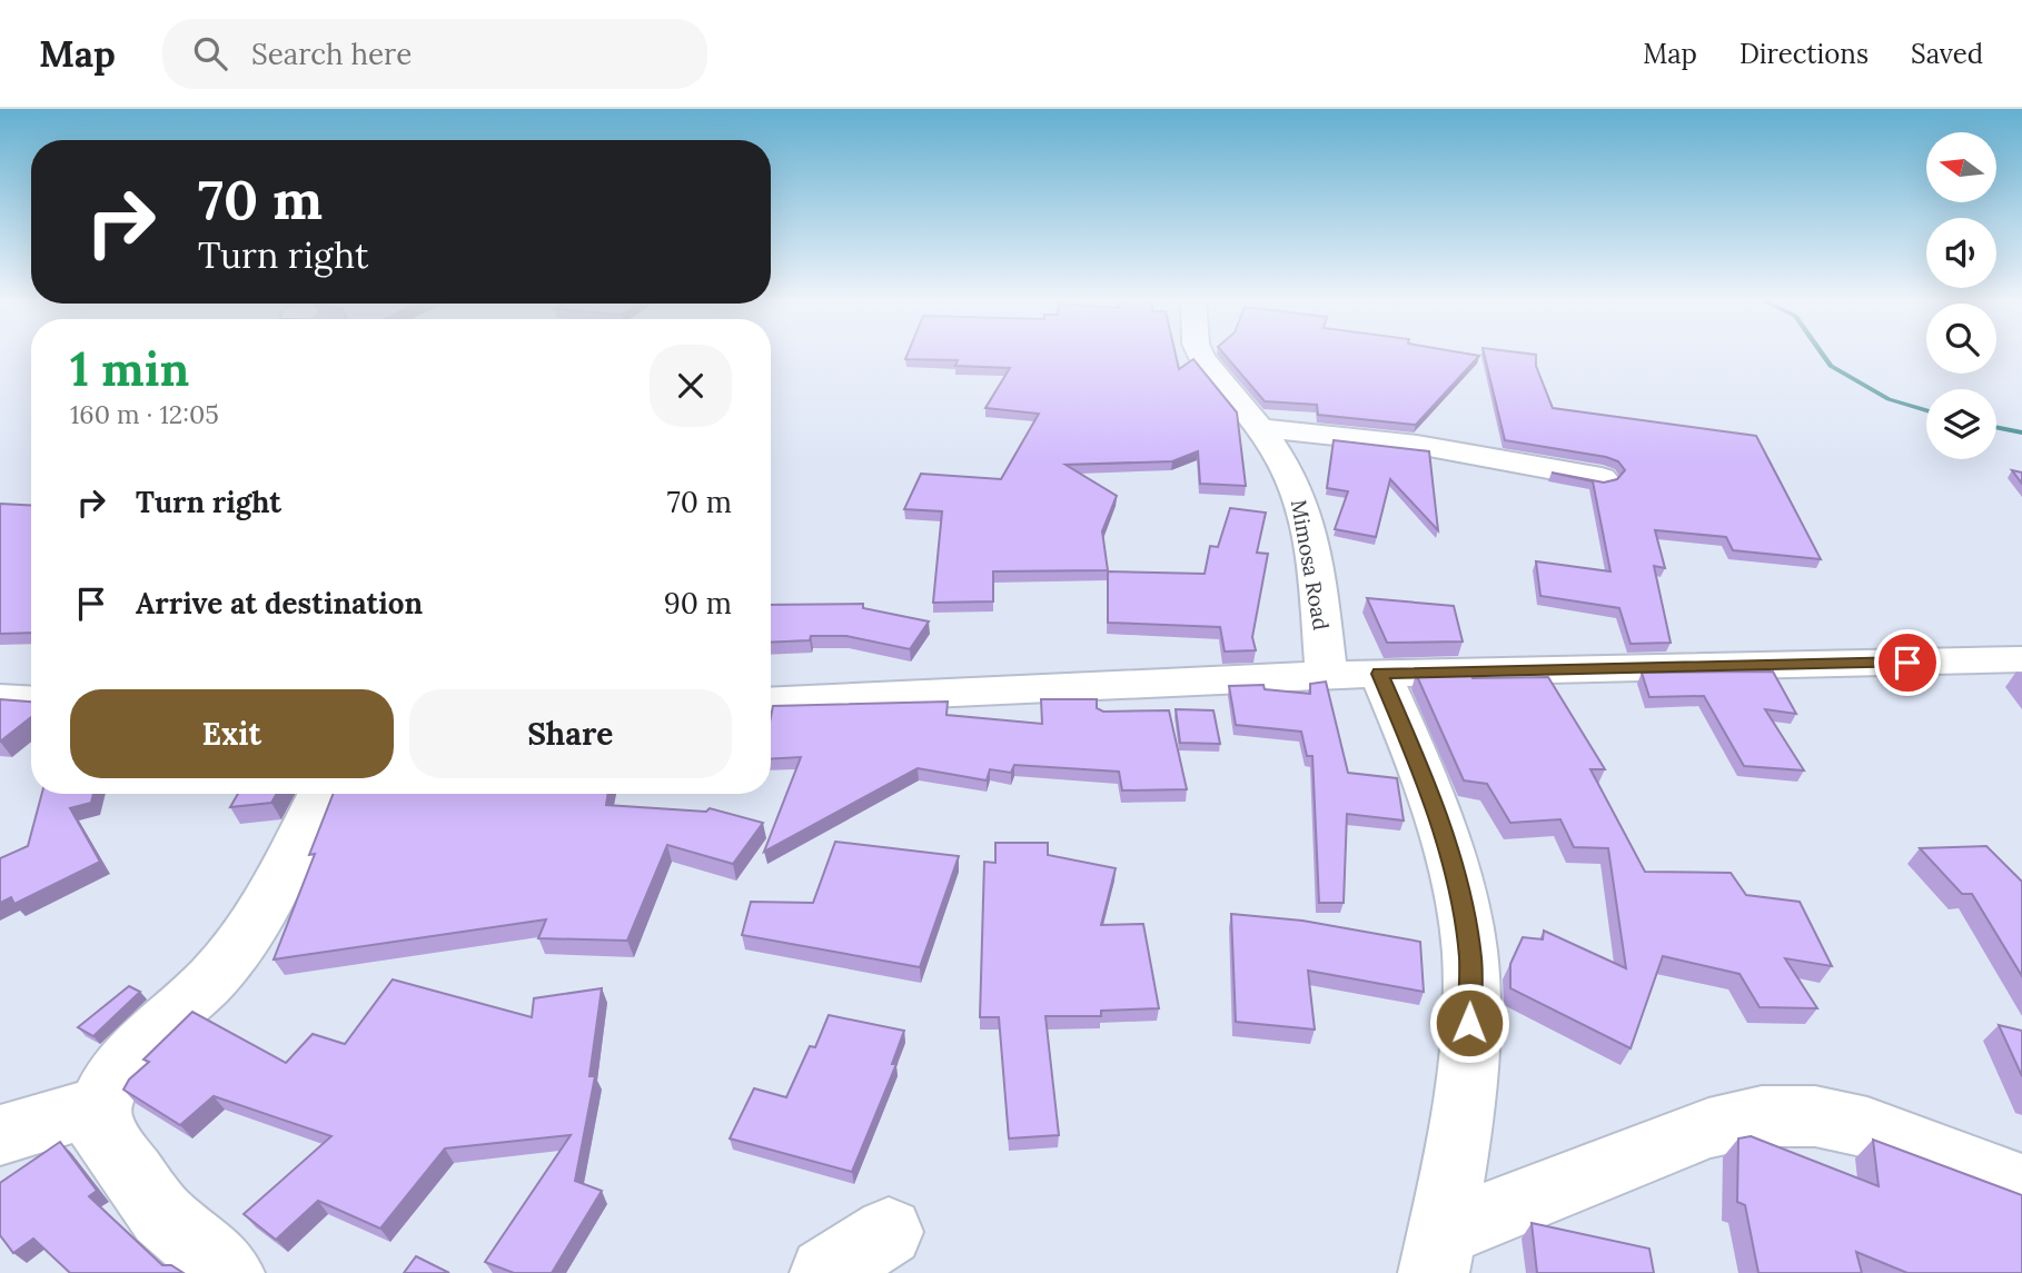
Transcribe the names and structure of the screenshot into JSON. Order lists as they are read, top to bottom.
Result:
{
  "streets": {
    "street": ["Mimosa Road"]
  },
  "north": "left",
  "page": {
    "header": "Map",
    "search": "Search here",
    "nav": ["Map", "Directions", "Saved"],
    "turn": ["70 m", "Turn right"],
    "heading": ["1 min", "160 m · 12:05"],
    "list": [
      {
        "name": "Turn right",
        "value": "70 m"
      },
      {
        "name": "Arrive at destination",
        "value": "90 m"
      }
    ],
    "buttons": ["Exit", "Share"]
  }
}
